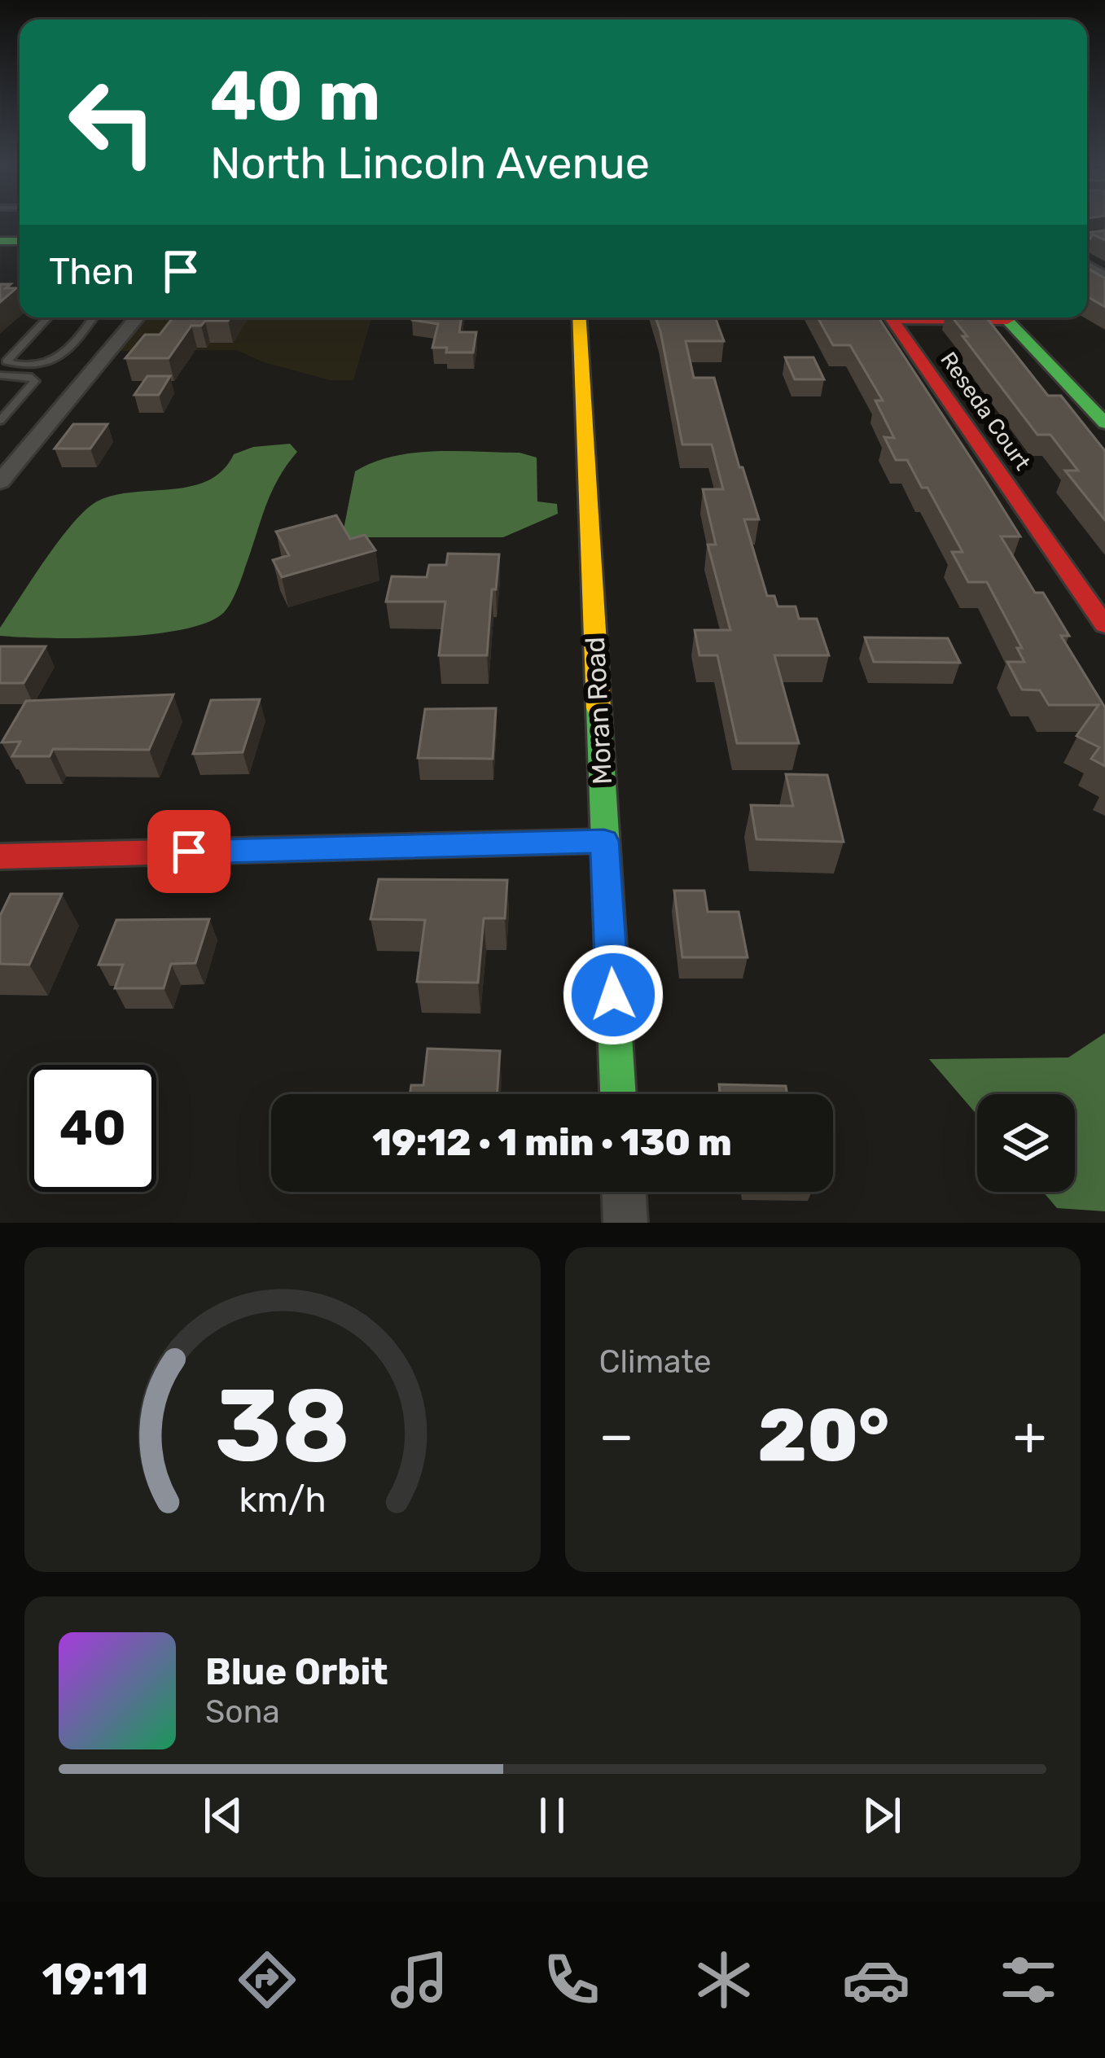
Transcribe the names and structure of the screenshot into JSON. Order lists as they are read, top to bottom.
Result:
{
  "streets": {
    "street": ["Reseda Court", "Moran Road"]
  },
  "page": {
    "turn": ["40 m", "North Lincoln Avenue"],
    "then": "Then",
    "limit": "40",
    "trip": "19:12 · 1 min · 130 m",
    "tile": "Climate",
    "heat": ["−", "20°", "+"],
    "song": ["Blue Orbit", "Sona"],
    "tabs": "19:11",
    "gauge": ["38", "km/h"]
  }
}
